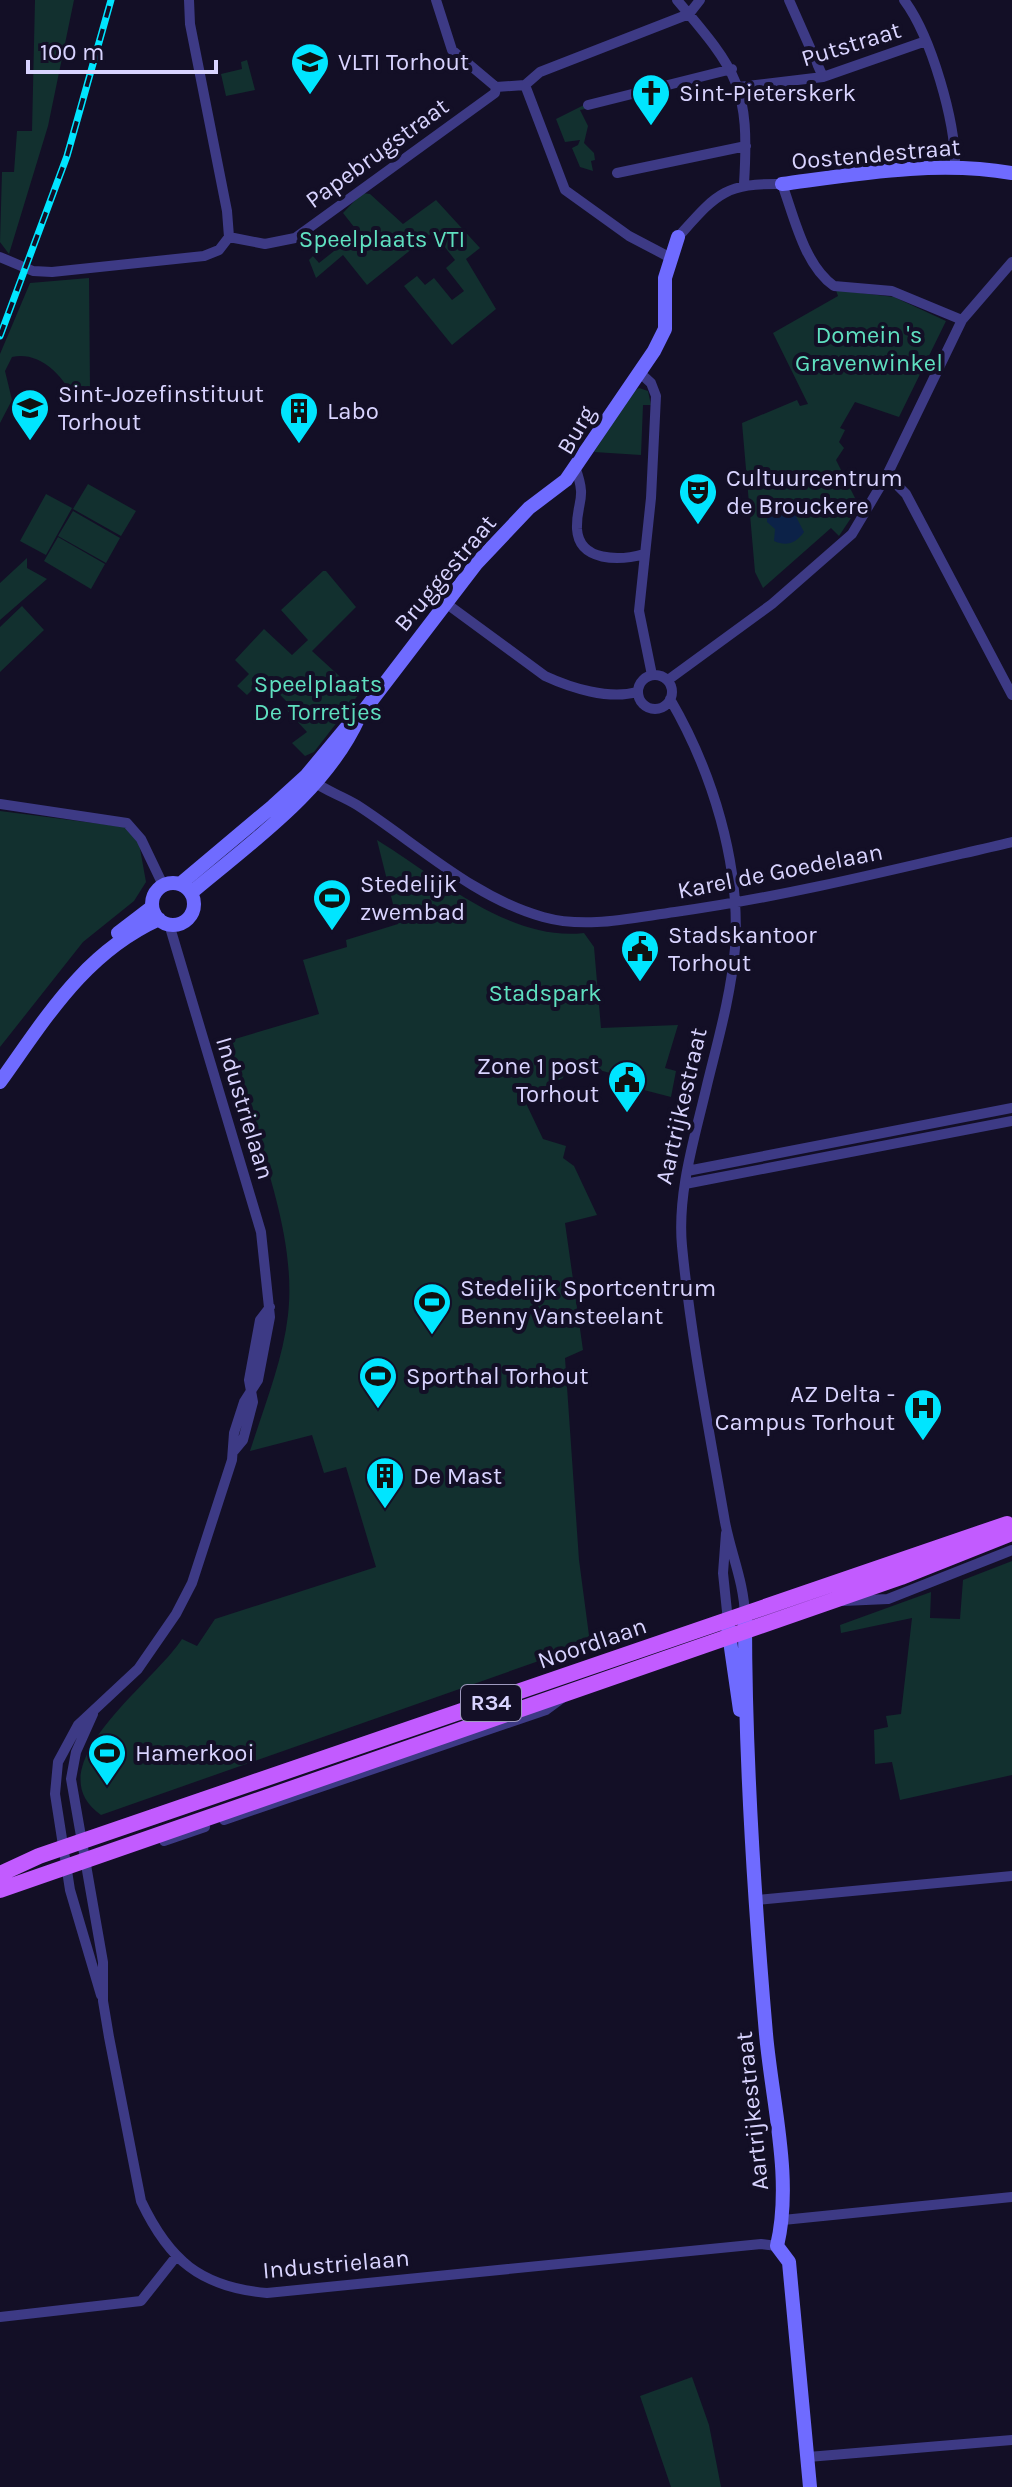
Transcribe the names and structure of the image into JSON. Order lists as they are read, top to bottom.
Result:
{
  "streets": {
    "main road": ["Noordlaan", "R34"],
    "street": [
      "Putstraat",
      "Papebrugstraat",
      "Oostendestraat",
      "Burg",
      "Bruggestraat",
      "Karel de Goedelaan",
      "Aartrijkestraat",
      "Industrielaan"
    ]
  },
  "crossings": [
    ["Oostendestraat", "Burg"],
    ["Burg", "Bruggestraat"],
    ["Bruggestraat", "Karel de Goedelaan"],
    ["Bruggestraat", "Industrielaan"],
    ["Karel de Goedelaan", "Aartrijkestraat"],
    ["Aartrijkestraat", "Industrielaan"],
    ["Aartrijkestraat", "Noordlaan"],
    ["Industrielaan", "Noordlaan"]
  ],
  "parks": [
    "Speelplaats VTI",
    "Domein 's Gravenwinkel",
    "Speelplaats De Torretjes",
    "Stadspark"
  ],
  "places": {
    "school or university": ["VLTI Torhout", "Sint-Jozefinstituut Torhout"],
    "church": ["Sint-Pieterskerk"],
    "building": ["Labo", "De Mast"],
    "theatre": ["Cultuurcentrum de Brouckere"],
    "sports": [
      "Stedelijk zwembad",
      "Stedelijk Sportcentrum Benny Vansteelant",
      "Sporthal Torhout",
      "Hamerkooi"
    ],
    "public building": ["Stadskantoor Torhout", "Zone 1 post Torhout"],
    "hospital": ["AZ Delta - Campus Torhout"]
  },
  "scale_bar": "100 m"
}
